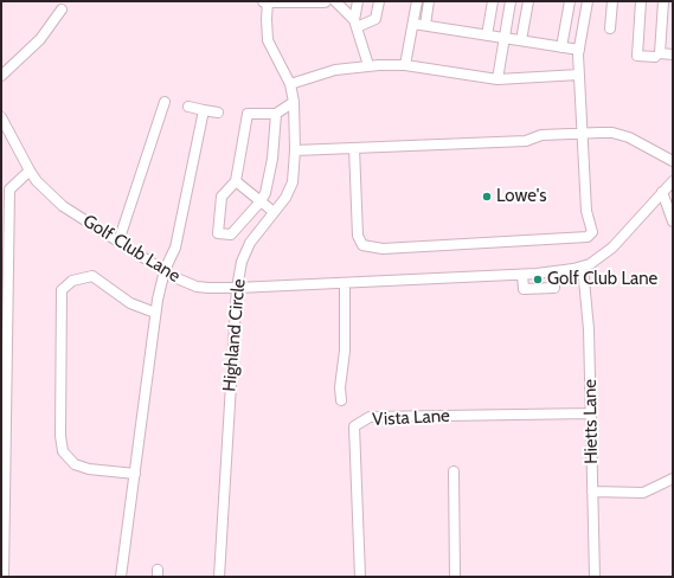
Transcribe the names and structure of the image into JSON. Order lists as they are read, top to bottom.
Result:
{
  "streets": {
    "street": [
      "Golf Club Lane",
      "Highland Circle",
      "Vista Lane",
      "Hietts Lane"
    ]
  },
  "crossings": [
    ["Golf Club Lane", "Highland Circle"],
    ["Golf Club Lane", "Hietts Lane"],
    ["Vista Lane", "Hietts Lane"]
  ],
  "places": ["Lowe's", "Golf Club Lane"]
}
